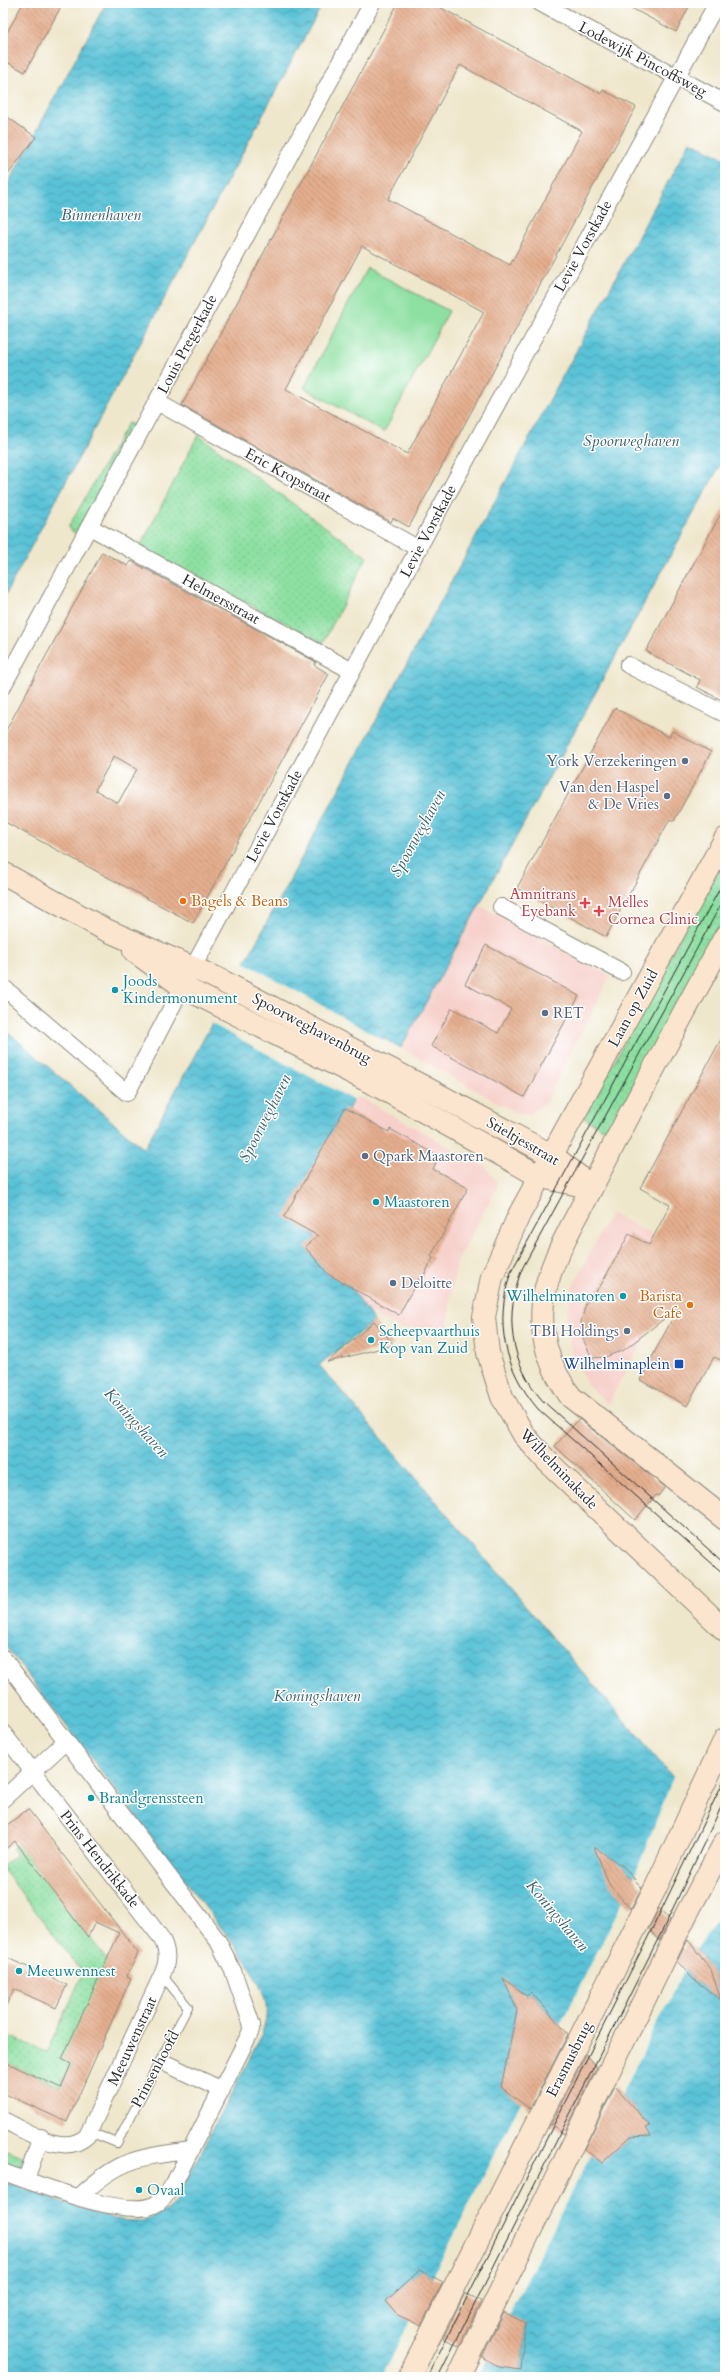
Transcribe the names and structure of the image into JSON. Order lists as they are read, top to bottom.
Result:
{
  "streets": {
    "main road": [
      "Laan op Zuid",
      "Spoorweghavenbrug",
      "Stieltjesstraat",
      "Wilhelminakade",
      "Erasmusbrug"
    ],
    "street": [
      "Lodewijk Pincoffsweg",
      "Levie Vorstkade",
      "Louis Pregerkade",
      "Eric Kropstraat",
      "Helmersstraat",
      "Prins Hendrikkade",
      "Meeuwenstraat",
      "Prinsenhoofd"
    ]
  },
  "crossings": [
    ["Lodewijk Pincoffsweg", "Levie Vorstkade"],
    ["Levie Vorstkade", "Eric Kropstraat"],
    ["Levie Vorstkade", "Helmersstraat"],
    ["Levie Vorstkade", "Spoorweghavenbrug"],
    ["Louis Pregerkade", "Eric Kropstraat"],
    ["Louis Pregerkade", "Helmersstraat"],
    ["Laan op Zuid", "Stieltjesstraat"],
    ["Laan op Zuid", "Wilhelminakade"],
    ["Spoorweghavenbrug", "Stieltjesstraat"],
    ["Stieltjesstraat", "Wilhelminakade"],
    ["Prins Hendrikkade", "Meeuwenstraat"],
    ["Meeuwenstraat", "Prinsenhoofd"]
  ],
  "water": ["Binnenhaven", "Spoorweghaven", "Koningshaven"],
  "places": {
    "other": [
      "York Verzekeringen",
      "Van den Haspel & De Vries",
      "Bagels & Beans",
      "Joods Kindermonument",
      "RET",
      "Qpark Maastoren",
      "Maastoren",
      "Deloitte",
      "Wilhelminatoren",
      "Barista Cafe",
      "TBI Holdings",
      "Scheepvaarthuis Kop van Zuid",
      "Brandgrenssteen",
      "Meeuwennest",
      "Ovaal"
    ],
    "health": ["Amnitrans Eyebank", "Melles Cornea Clinic"],
    "transit": ["Wilhelminaplein"]
  }
}
